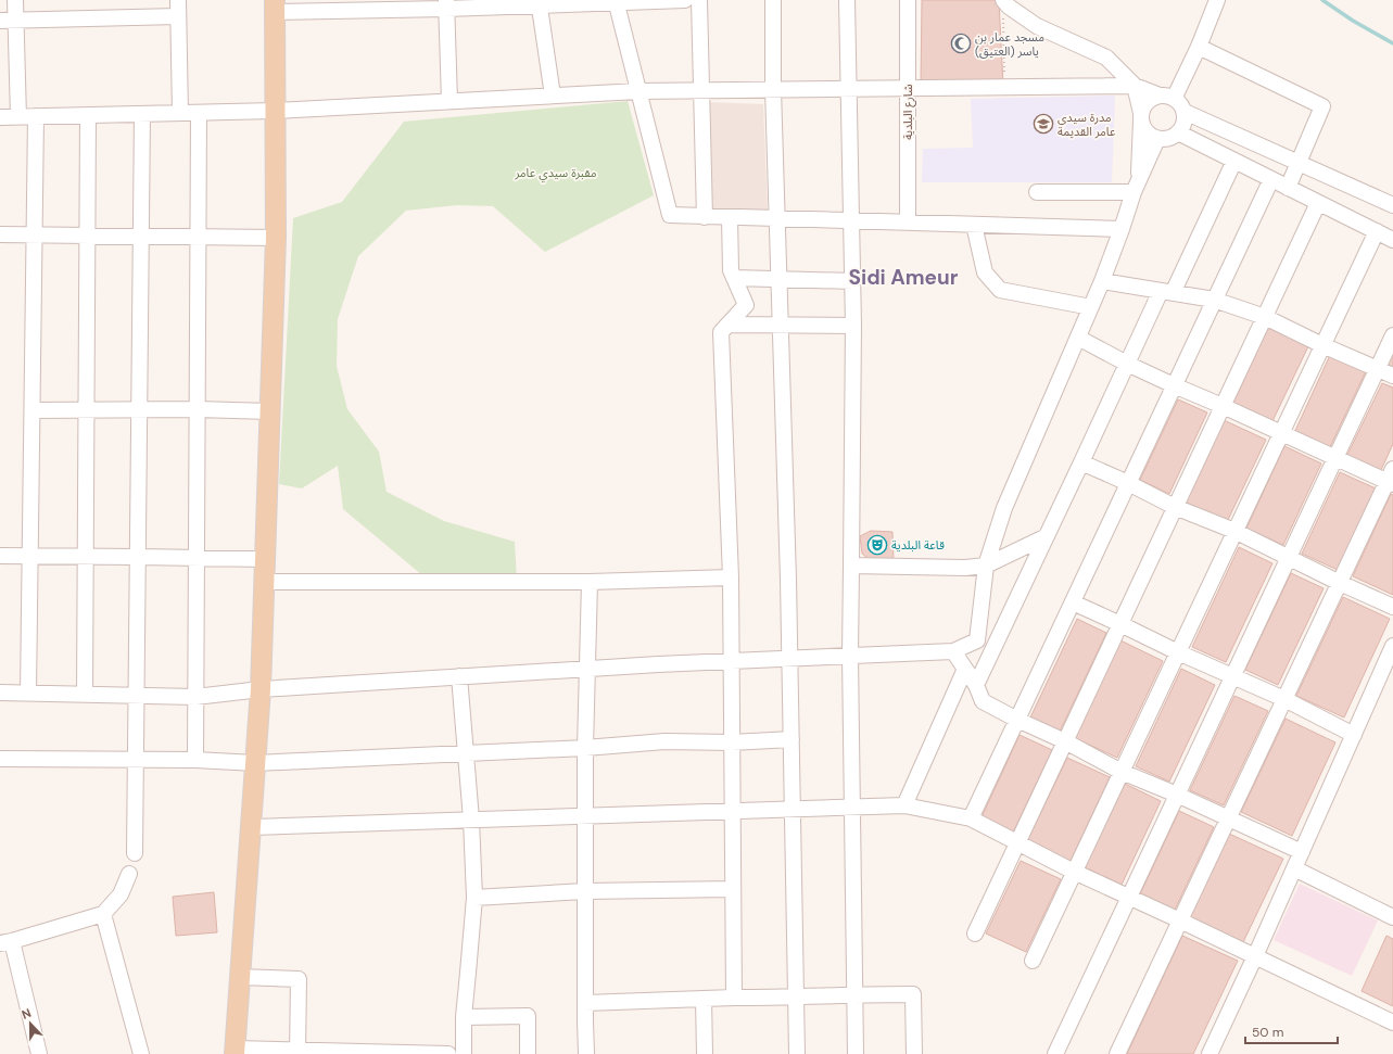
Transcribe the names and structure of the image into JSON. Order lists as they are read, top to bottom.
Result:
{
  "streets": {
    "street": ["شارع البلدية"]
  },
  "districts": ["Sidi Ameur"],
  "parks": ["مقبرة سيدي عامر"],
  "places": {
    "mosque": ["مسجد عمار بن ياسر (العتيق)"],
    "school or university": ["مدرة سيدي عامر القديمة"],
    "theatre": ["قاعة البلدية"]
  },
  "scale_bar": "50 m",
  "north": "top"
}
